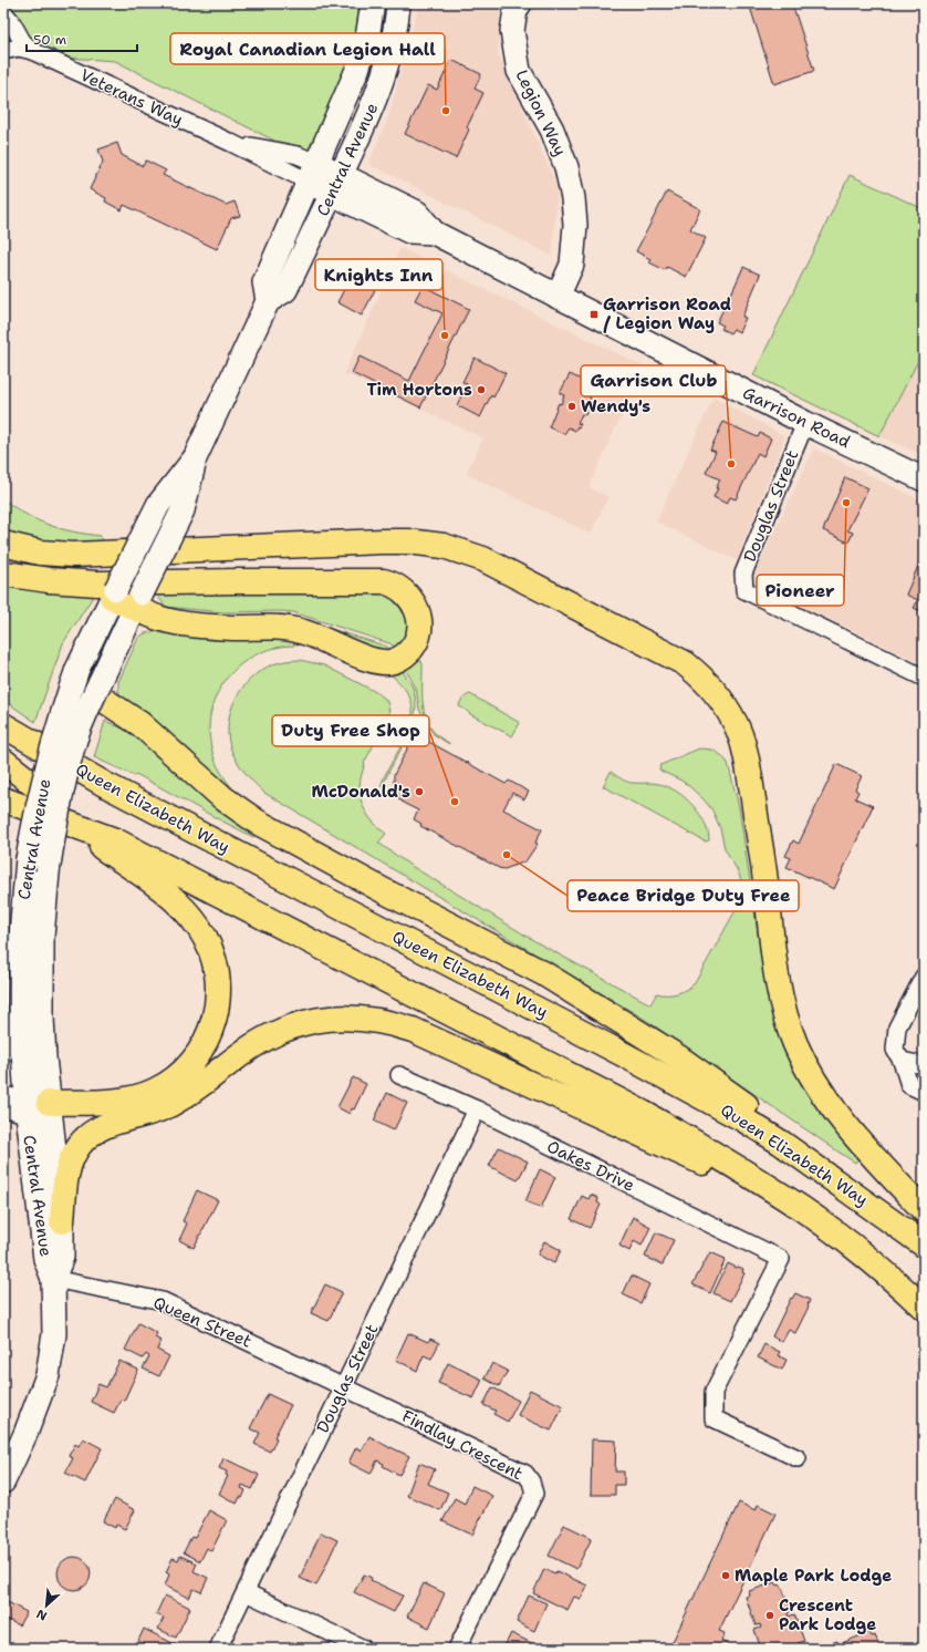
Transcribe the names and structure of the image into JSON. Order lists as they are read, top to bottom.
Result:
{
  "streets": {
    "highway": ["Queen Elizabeth Way"],
    "main road": ["Legion Way", "Central Avenue", "Garrison Road"],
    "street": [
      "Veterans Way",
      "Douglas Street",
      "Oakes Drive",
      "Queen Street",
      "Findlay Crescent"
    ]
  },
  "crossings": [
    ["Veterans Way", "Central Avenue"],
    ["Veterans Way", "Garrison Road"],
    ["Legion Way", "Garrison Road"],
    ["Central Avenue", "Garrison Road"],
    ["Central Avenue", "Queen Street"],
    ["Garrison Road", "Douglas Street"],
    ["Douglas Street", "Oakes Drive"],
    ["Douglas Street", "Queen Street"],
    ["Douglas Street", "Findlay Crescent"],
    ["Queen Street", "Findlay Crescent"]
  ],
  "places": {
    "other": [
      "Royal Canadian Legion Hall",
      "Knights Inn",
      "Tim Hortons",
      "Wendy's",
      "Garrison Club",
      "Pioneer",
      "McDonald's",
      "Duty Free Shop",
      "Peace Bridge Duty Free",
      "Maple Park Lodge",
      "Crescent Park Lodge"
    ],
    "transit": ["Garrison Road / Legion Way"]
  },
  "scale_bar": "50 m",
  "north": "bottom left"
}
